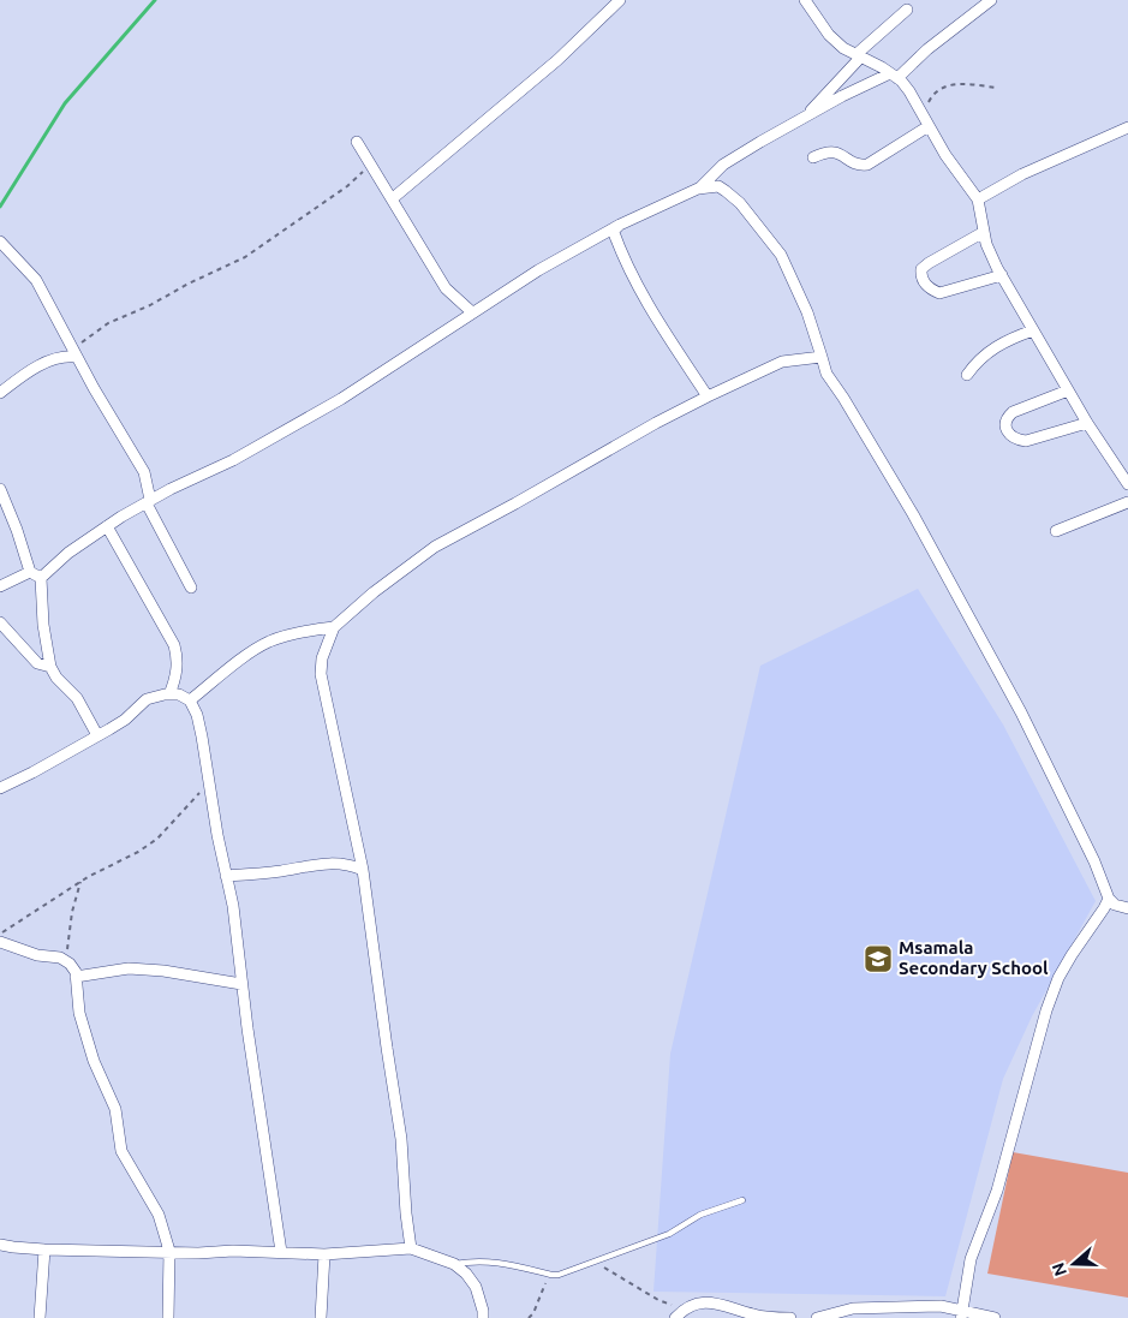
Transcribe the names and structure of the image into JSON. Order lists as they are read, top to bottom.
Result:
{
  "places": {
    "school or university": ["Msamala Secondary School"]
  },
  "north": "left"
}
